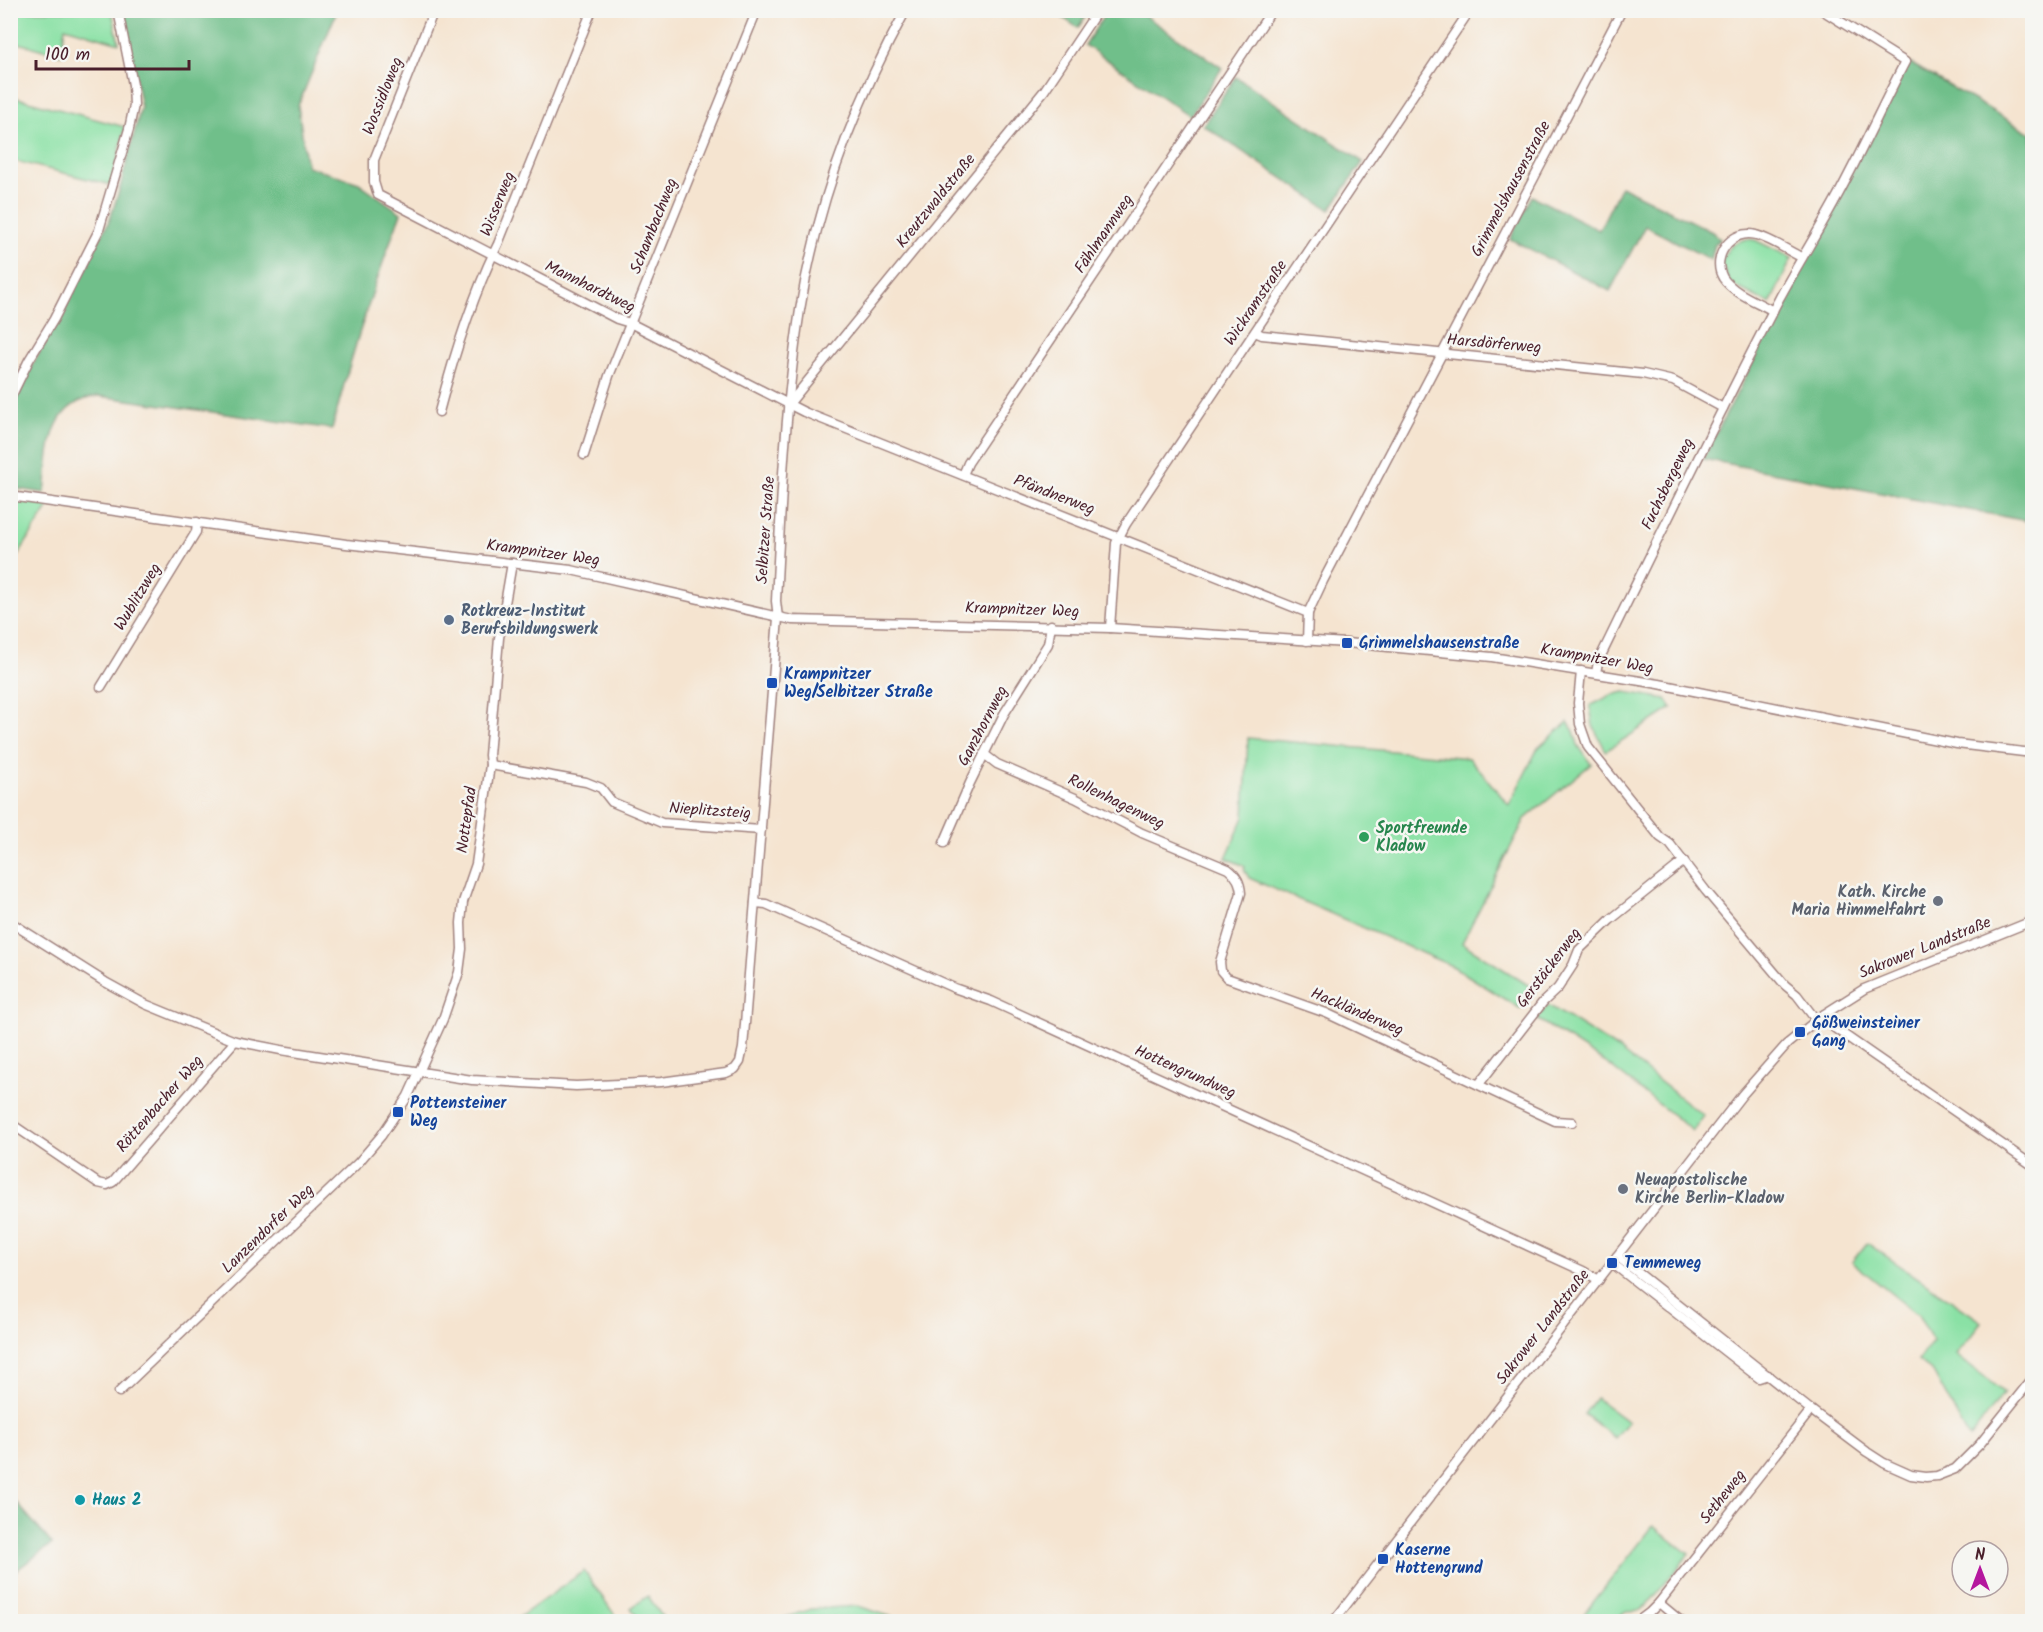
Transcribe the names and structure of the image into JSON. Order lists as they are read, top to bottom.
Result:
{
  "streets": {
    "street": [
      "Wossidloweg",
      "Grimmelshausenstraße",
      "Kreutzwaldstraße",
      "Wisserweg",
      "Schambachweg",
      "Fählmannweg",
      "Mannhardtweg",
      "Wickramstraße",
      "Harsdörferweg",
      "Fuchsbergeweg",
      "Pfändnerweg",
      "Selbitzer Straße",
      "Krampnitzer Weg",
      "Wublitzweg",
      "Ganzhornweg",
      "Rollenhagenweg",
      "Nieplitzsteig",
      "Nottepfad",
      "Sakrower Landstraße",
      "Gerstäckerweg",
      "Hackländerweg",
      "Hottengrundweg",
      "Röttenbacher Weg",
      "Lanzendorfer Weg",
      "Setheweg"
    ]
  },
  "crossings": [
    ["Wossidloweg", "Mannhardtweg"],
    ["Grimmelshausenstraße", "Harsdörferweg"],
    ["Grimmelshausenstraße", "Pfändnerweg"],
    ["Grimmelshausenstraße", "Krampnitzer Weg"],
    ["Kreutzwaldstraße", "Mannhardtweg"],
    ["Kreutzwaldstraße", "Pfändnerweg"],
    ["Kreutzwaldstraße", "Selbitzer Straße"],
    ["Wisserweg", "Mannhardtweg"],
    ["Schambachweg", "Mannhardtweg"],
    ["Fählmannweg", "Pfändnerweg"],
    ["Mannhardtweg", "Pfändnerweg"],
    ["Mannhardtweg", "Selbitzer Straße"],
    ["Wickramstraße", "Harsdörferweg"],
    ["Wickramstraße", "Pfändnerweg"],
    ["Wickramstraße", "Krampnitzer Weg"],
    ["Harsdörferweg", "Fuchsbergeweg"],
    ["Fuchsbergeweg", "Krampnitzer Weg"],
    ["Pfändnerweg", "Selbitzer Straße"],
    ["Selbitzer Straße", "Krampnitzer Weg"],
    ["Selbitzer Straße", "Nieplitzsteig"],
    ["Selbitzer Straße", "Nottepfad"],
    ["Selbitzer Straße", "Hottengrundweg"],
    ["Selbitzer Straße", "Lanzendorfer Weg"],
    ["Krampnitzer Weg", "Wublitzweg"],
    ["Krampnitzer Weg", "Ganzhornweg"],
    ["Krampnitzer Weg", "Nottepfad"],
    ["Ganzhornweg", "Rollenhagenweg"],
    ["Rollenhagenweg", "Hackländerweg"],
    ["Nieplitzsteig", "Nottepfad"],
    ["Nottepfad", "Lanzendorfer Weg"],
    ["Sakrower Landstraße", "Hottengrundweg"],
    ["Gerstäckerweg", "Hackländerweg"]
  ],
  "places": {
    "other": [
      "Rotkreuz-Institut Berufsbildungswerk",
      "Sportfreunde Kladow",
      "Kath. Kirche Maria Himmelfahrt",
      "Neuapostolische Kirche Berlin-Kladow",
      "Haus 2"
    ],
    "transit": [
      "Grimmelshausenstraße",
      "Krampnitzer Weg/Selbitzer Straße",
      "Gößweinsteiner Gang",
      "Pottensteiner Weg",
      "Temmeweg",
      "Kaserne Hottengrund"
    ]
  },
  "scale_bar": "100 m",
  "north": "top"
}
